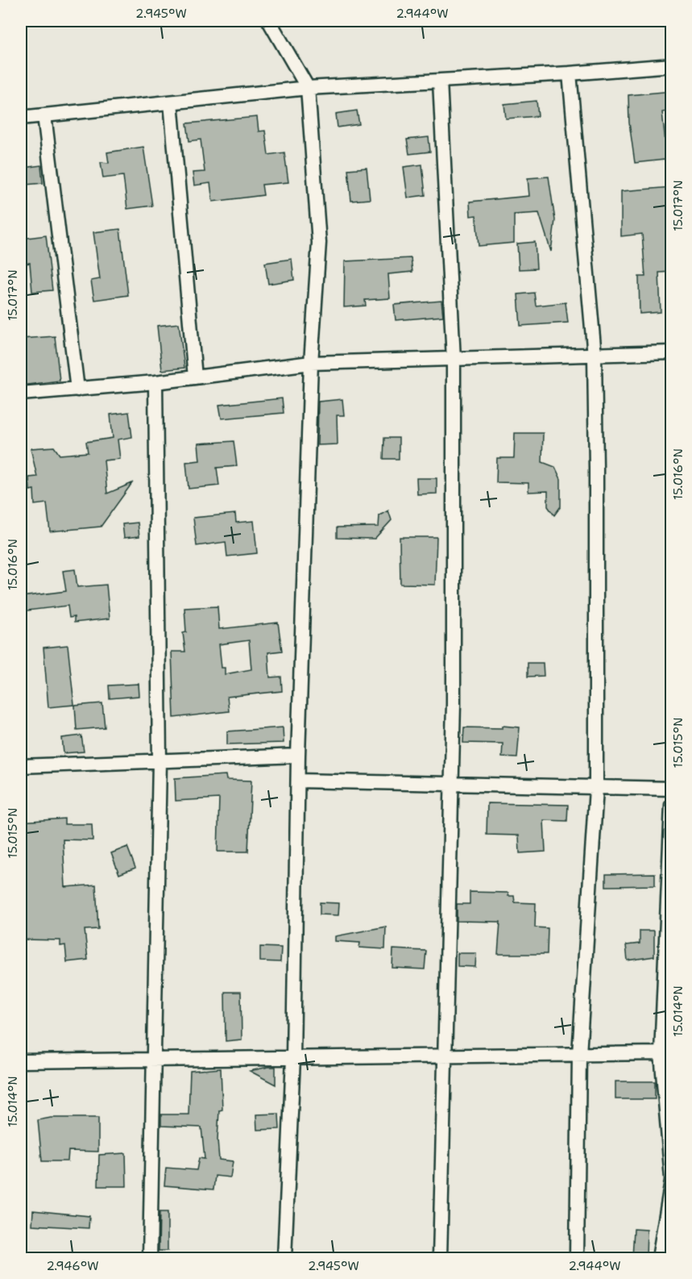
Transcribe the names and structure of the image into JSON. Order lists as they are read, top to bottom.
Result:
{
  "coordinates": [
    "2.945°W",
    "2.944°W",
    "15.017°N",
    "15.016°N",
    "15.015°N",
    "15.014°N",
    "2.946°W"
  ]
}
